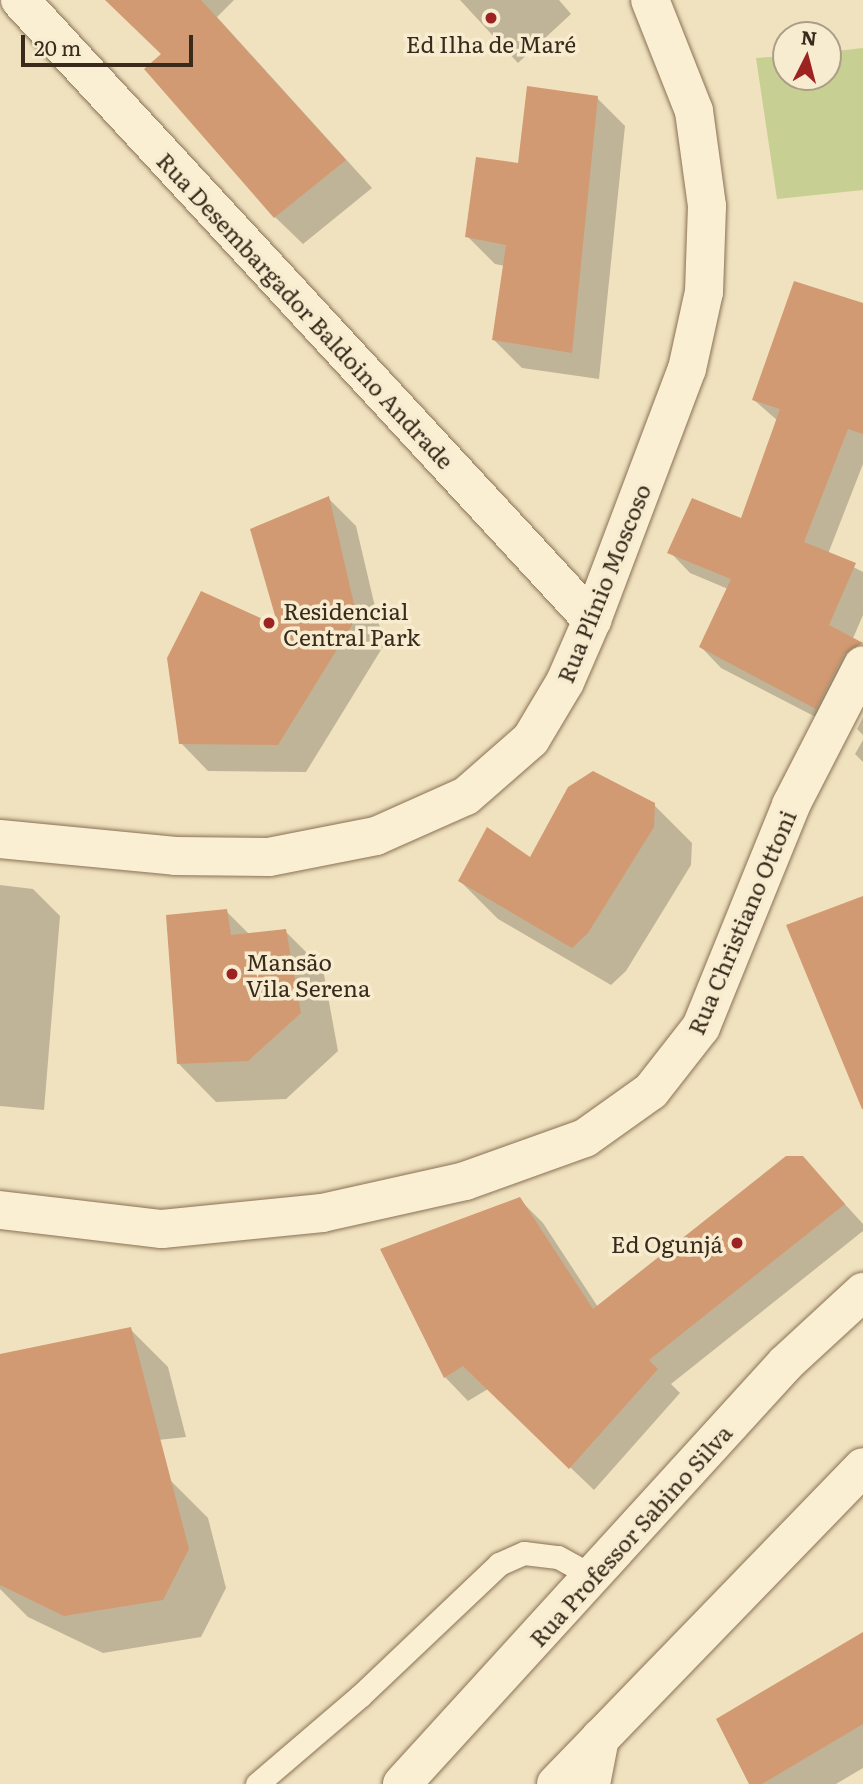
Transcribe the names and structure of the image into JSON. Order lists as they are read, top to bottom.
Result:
{
  "streets": {
    "street": [
      "Rua Desembargador Baldoino Andrade",
      "Rua Plínio Moscoso",
      "Rua Christiano Ottoni",
      "Rua Professor Sabino Silva"
    ]
  },
  "crossings": [
    ["Rua Desembargador Baldoino Andrade", "Rua Plínio Moscoso"]
  ],
  "places": [
    "Ed Ilha de Maré",
    "Residencial Central Park",
    "Mansão Vila Serena",
    "Ed Ogunjá"
  ],
  "scale_bar": "20 m",
  "north": "top"
}
